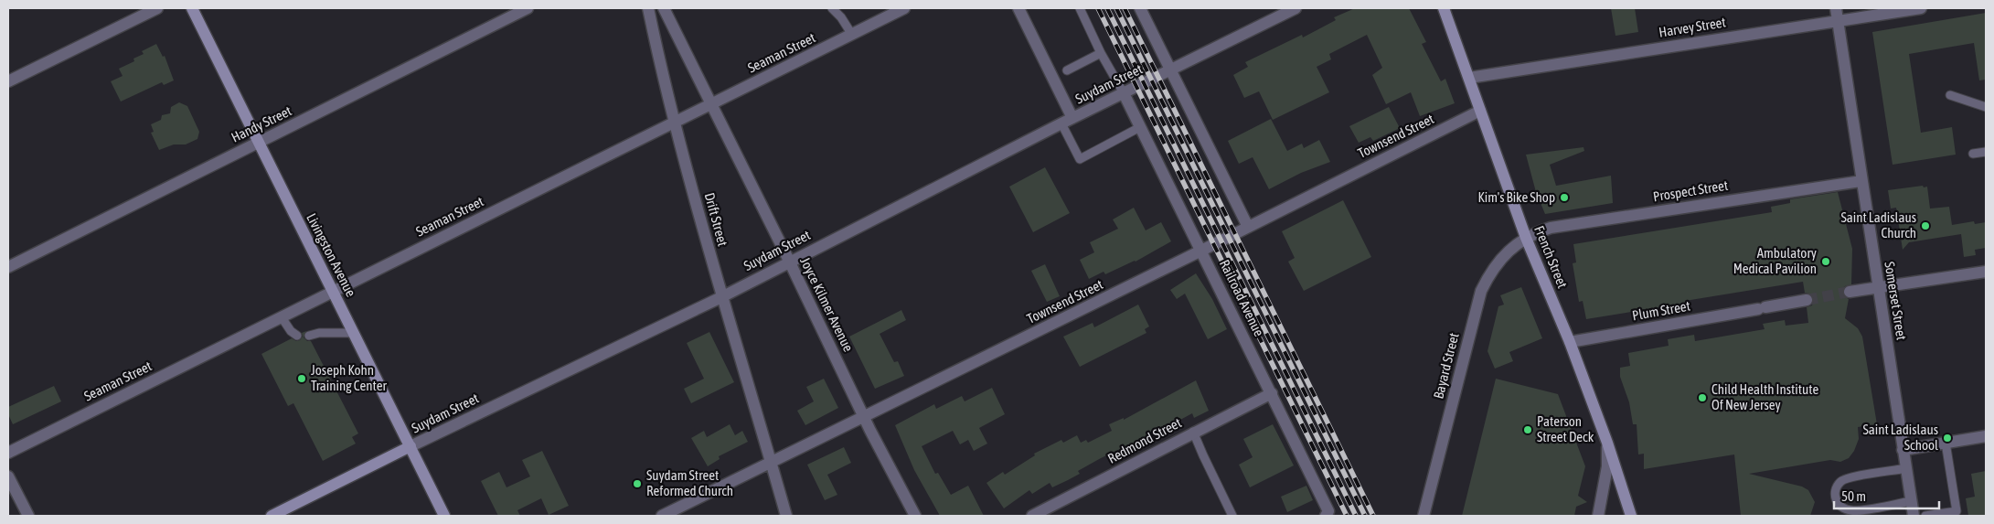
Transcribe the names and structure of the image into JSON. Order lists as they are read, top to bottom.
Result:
{
  "streets": {
    "main road": ["Suydam Street", "Livingston Avenue", "French Street"],
    "street": [
      "Harvey Street",
      "Seaman Street",
      "Handy Street",
      "Townsend Street",
      "Prospect Street",
      "Drift Street",
      "Railroad Avenue",
      "Somerset Street",
      "Joyce Kilmer Avenue",
      "Plum Street",
      "Bayard Street",
      "Redmond Street"
    ]
  },
  "crossings": [
    ["Harvey Street", "French Street"],
    ["Harvey Street", "Somerset Street"],
    ["Seaman Street", "Drift Street"],
    ["Seaman Street", "Livingston Avenue"],
    ["Seaman Street", "Joyce Kilmer Avenue"],
    ["Suydam Street", "Drift Street"],
    ["Suydam Street", "Livingston Avenue"],
    ["Suydam Street", "Railroad Avenue"],
    ["Suydam Street", "Joyce Kilmer Avenue"],
    ["Handy Street", "Livingston Avenue"],
    ["Townsend Street", "Drift Street"],
    ["Townsend Street", "French Street"],
    ["Townsend Street", "Railroad Avenue"],
    ["Townsend Street", "Joyce Kilmer Avenue"],
    ["Prospect Street", "French Street"],
    ["Prospect Street", "Somerset Street"],
    ["Prospect Street", "Bayard Street"],
    ["French Street", "Plum Street"],
    ["French Street", "Bayard Street"],
    ["Railroad Avenue", "Redmond Street"]
  ],
  "places": [
    "Kim's Bike Shop",
    "Saint Ladislaus Church",
    "Ambulatory Medical Pavilion",
    "Joseph Kohn Training Center",
    "Child Health Institute Of New Jersey",
    "Paterson Street Deck",
    "Saint Ladislaus School",
    "Suydam Street Reformed Church"
  ],
  "scale_bar": "50 m"
}
